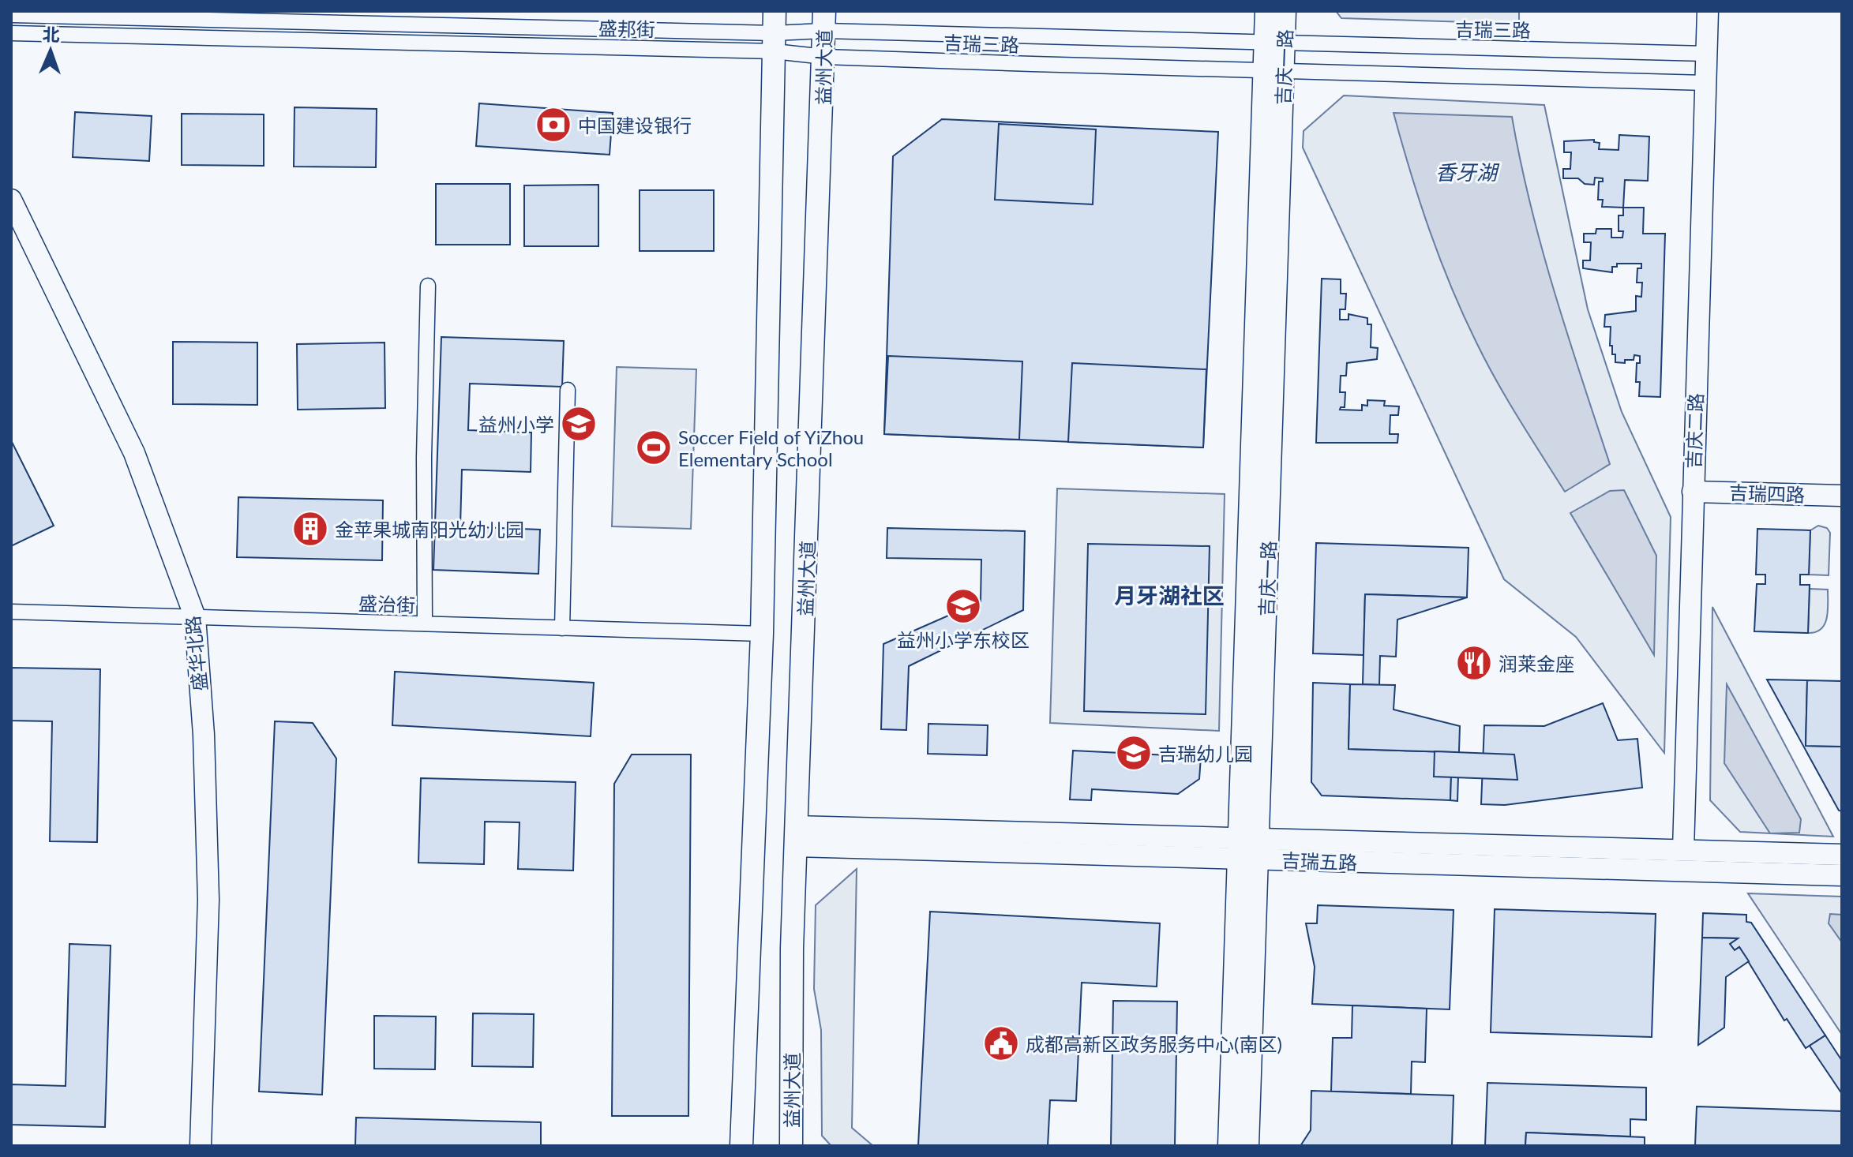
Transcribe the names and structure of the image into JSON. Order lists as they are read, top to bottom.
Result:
{
  "streets": {
    "main road": ["益州大道"],
    "street": [
      "盛邦街",
      "吉瑞三路",
      "吉庆一路",
      "吉庆二路",
      "吉瑞四路",
      "盛治街",
      "盛华北路",
      "吉瑞五路"
    ]
  },
  "crossings": [
    ["盛邦街", "吉瑞三路"],
    ["盛邦街", "益州大道"],
    ["吉瑞三路", "益州大道"],
    ["吉瑞三路", "吉庆一路"],
    ["吉瑞三路", "吉庆二路"],
    ["益州大道", "吉瑞五路"],
    ["吉庆一路", "吉瑞五路"],
    ["吉庆二路", "吉瑞四路"],
    ["吉庆二路", "吉瑞五路"],
    ["盛治街", "盛华北路"]
  ],
  "districts": ["月牙湖社区"],
  "water": ["香牙湖"],
  "places": {
    "bank": ["中国建设银行"],
    "school or university": ["益州小学", "益州小学东校区", "吉瑞幼儿园"],
    "sports": ["Soccer Field of YiZhou Elementary School"],
    "building": ["金苹果城南阳光幼儿园"],
    "restaurant": ["润莱金座"],
    "public building": ["成都高新区政务服务中心(南区)"]
  },
  "north": "top"
}
